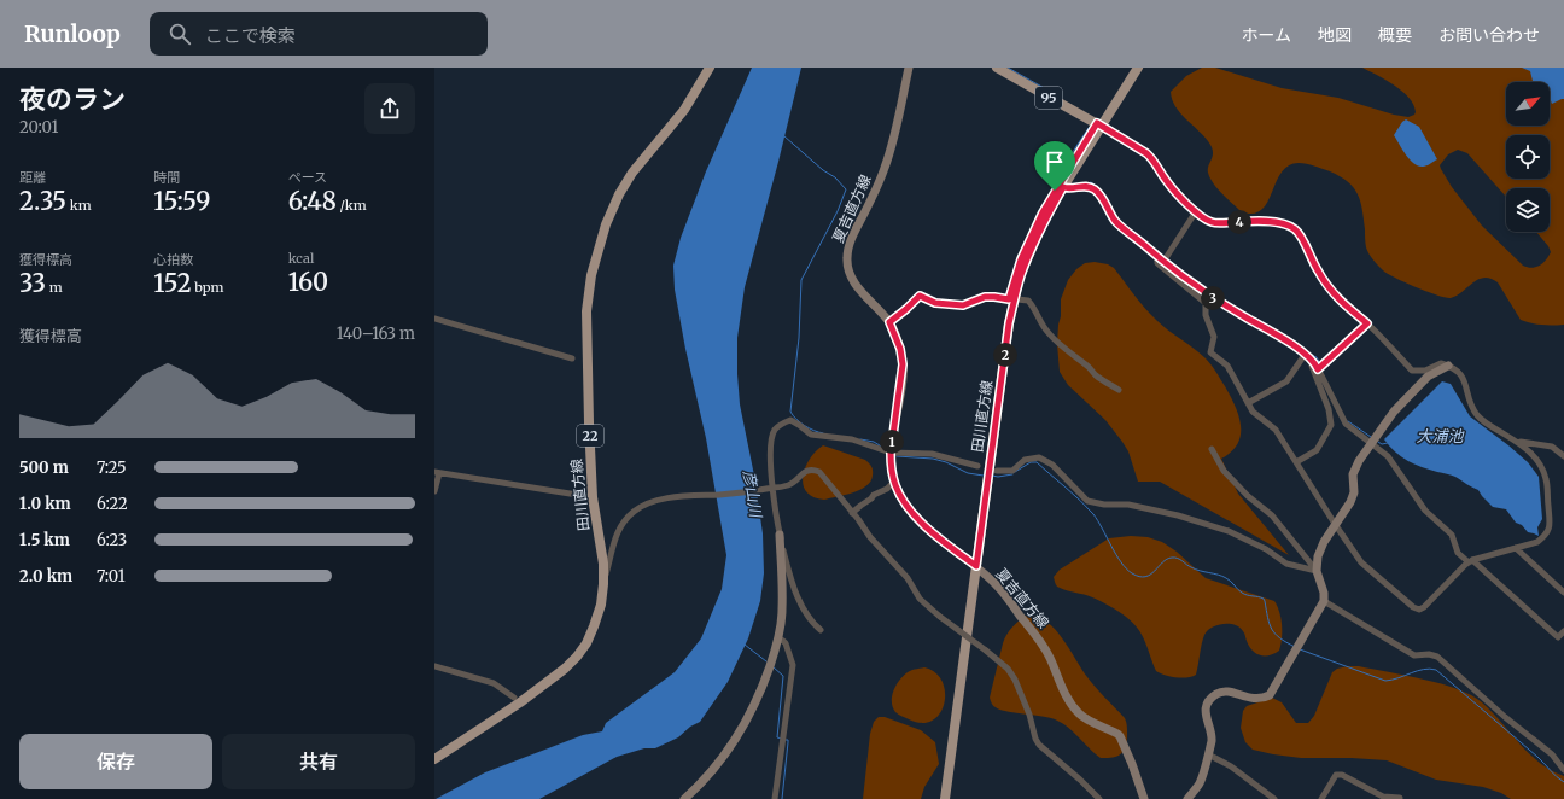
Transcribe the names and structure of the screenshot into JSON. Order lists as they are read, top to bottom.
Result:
{
  "streets": {
    "main road": ["95", "田川直方線", "22"],
    "street": ["夏吉直方線"]
  },
  "crossings": [
    ["95", "田川直方線"],
    ["夏吉直方線", "田川直方線"]
  ],
  "water": ["大浦池", "彦山川"],
  "north": "top right",
  "page": {
    "header": "Runloop",
    "search": "ここで検索",
    "nav": [
      "ホーム",
      "地図",
      "概要",
      "お問い合わせ"
    ],
    "heading": ["夜のラン", "20:01"],
    "stats": [
      ["距離", "2.35 km"],
      ["時間", "15:59"],
      ["ペース", "6:48 /km"],
      ["獲得標高", "33 m"],
      ["心拍数", "152 bpm"],
      ["kcal", "160"]
    ],
    "pins": [
      "4",
      "3",
      "2",
      "1"
    ],
    "chart": ["獲得標高", "140–163 m"],
    "list": [
      {
        "name": "500 m",
        "note": "7:25"
      },
      {
        "name": "1.0 km",
        "note": "6:22"
      },
      {
        "name": "1.5 km",
        "note": "6:23"
      },
      {
        "name": "2.0 km",
        "note": "7:01"
      }
    ],
    "buttons": ["保存", "共有"]
  }
}
